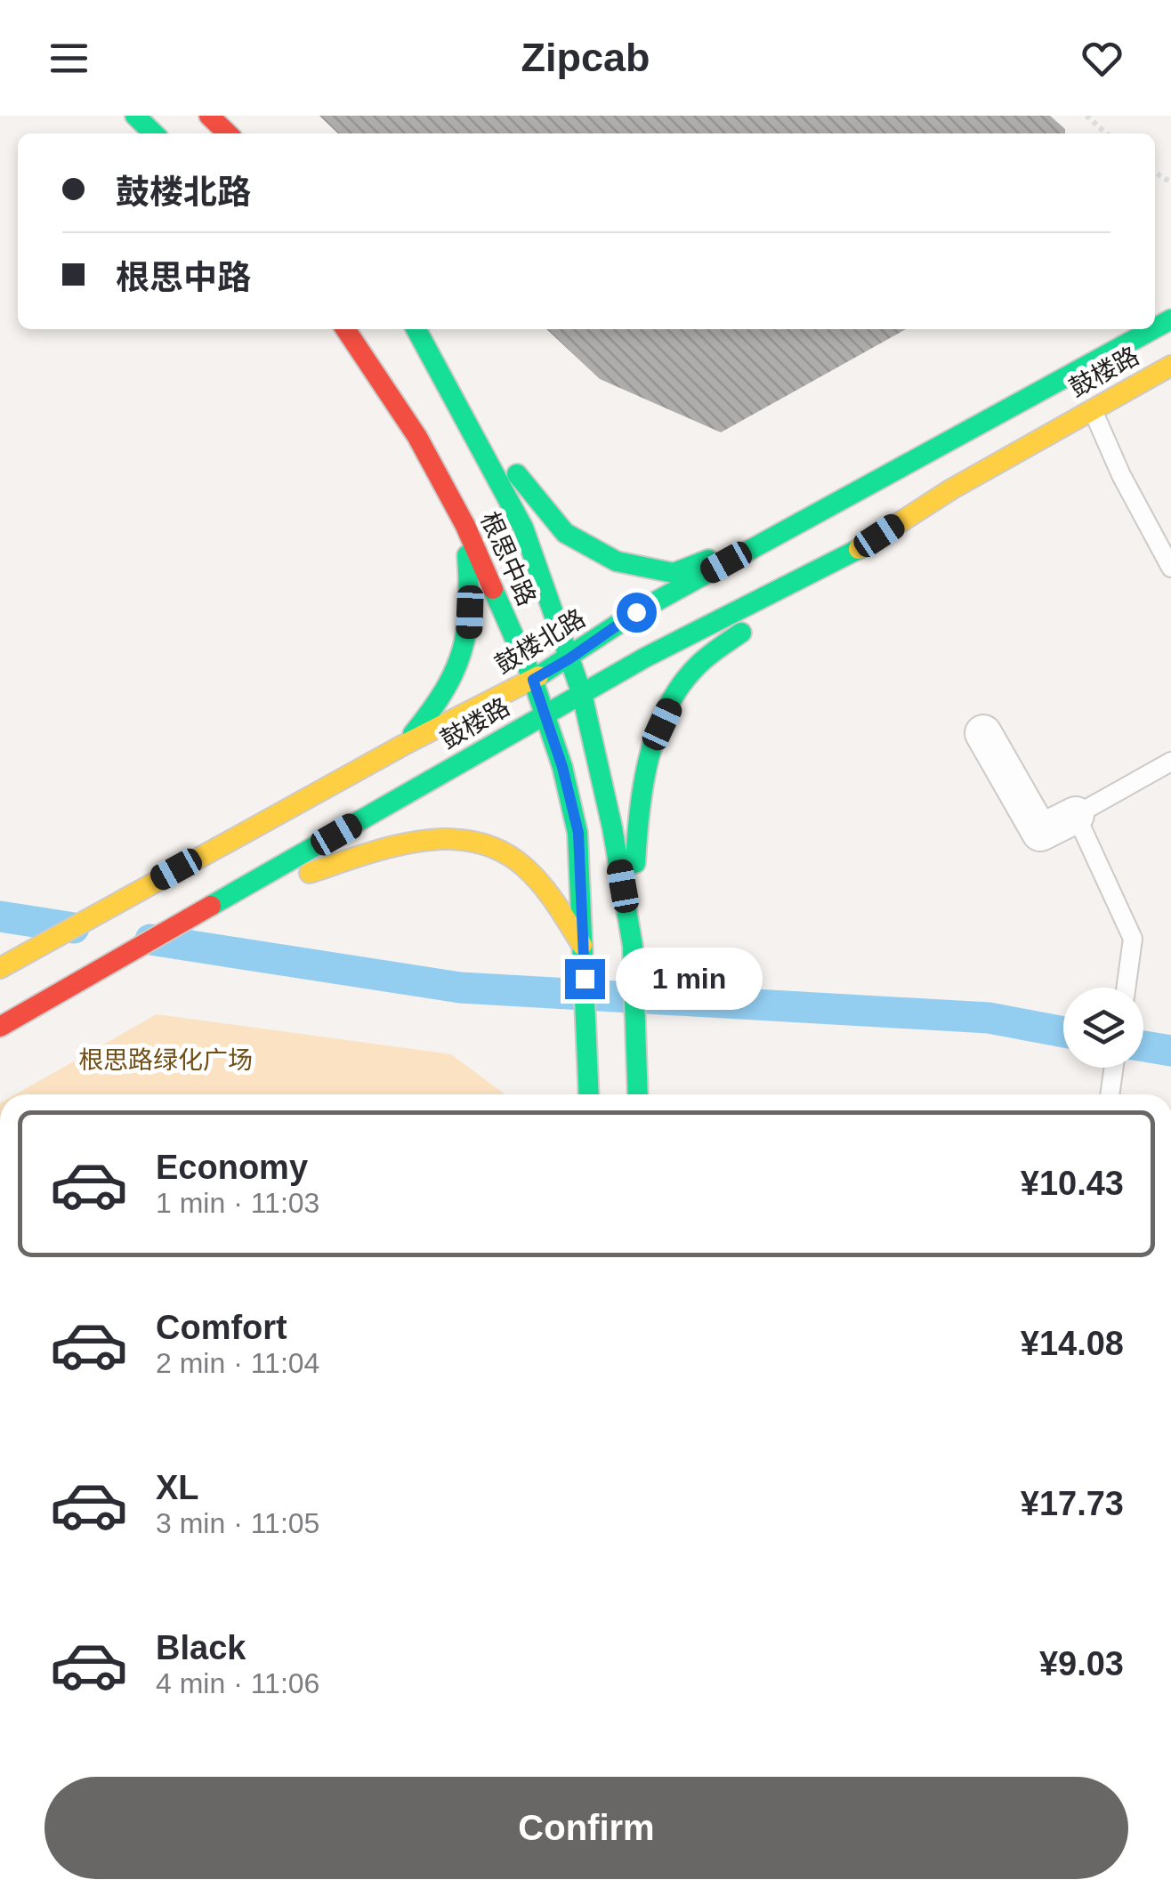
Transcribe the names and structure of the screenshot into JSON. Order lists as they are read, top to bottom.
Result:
{
  "streets": {
    "street": ["鼓楼路", "根思中路", "鼓楼北路"]
  },
  "crossings": [
    ["鼓楼路", "根思中路"],
    ["根思中路", "鼓楼北路"]
  ],
  "parks": ["根思路绿化广场"],
  "page": {
    "header": "Zipcab",
    "banner": ["鼓楼北路", "根思中路"],
    "bubble": "1 min",
    "list": [
      {
        "name": "Economy",
        "note": "1 min · 11:03",
        "value": "¥10.43"
      },
      {
        "name": "Comfort",
        "note": "2 min · 11:04",
        "value": "¥14.08"
      },
      {
        "name": "XL",
        "note": "3 min · 11:05",
        "value": "¥17.73"
      },
      {
        "name": "Black",
        "note": "4 min · 11:06",
        "value": "¥9.03"
      }
    ],
    "buttons": "Confirm"
  }
}
